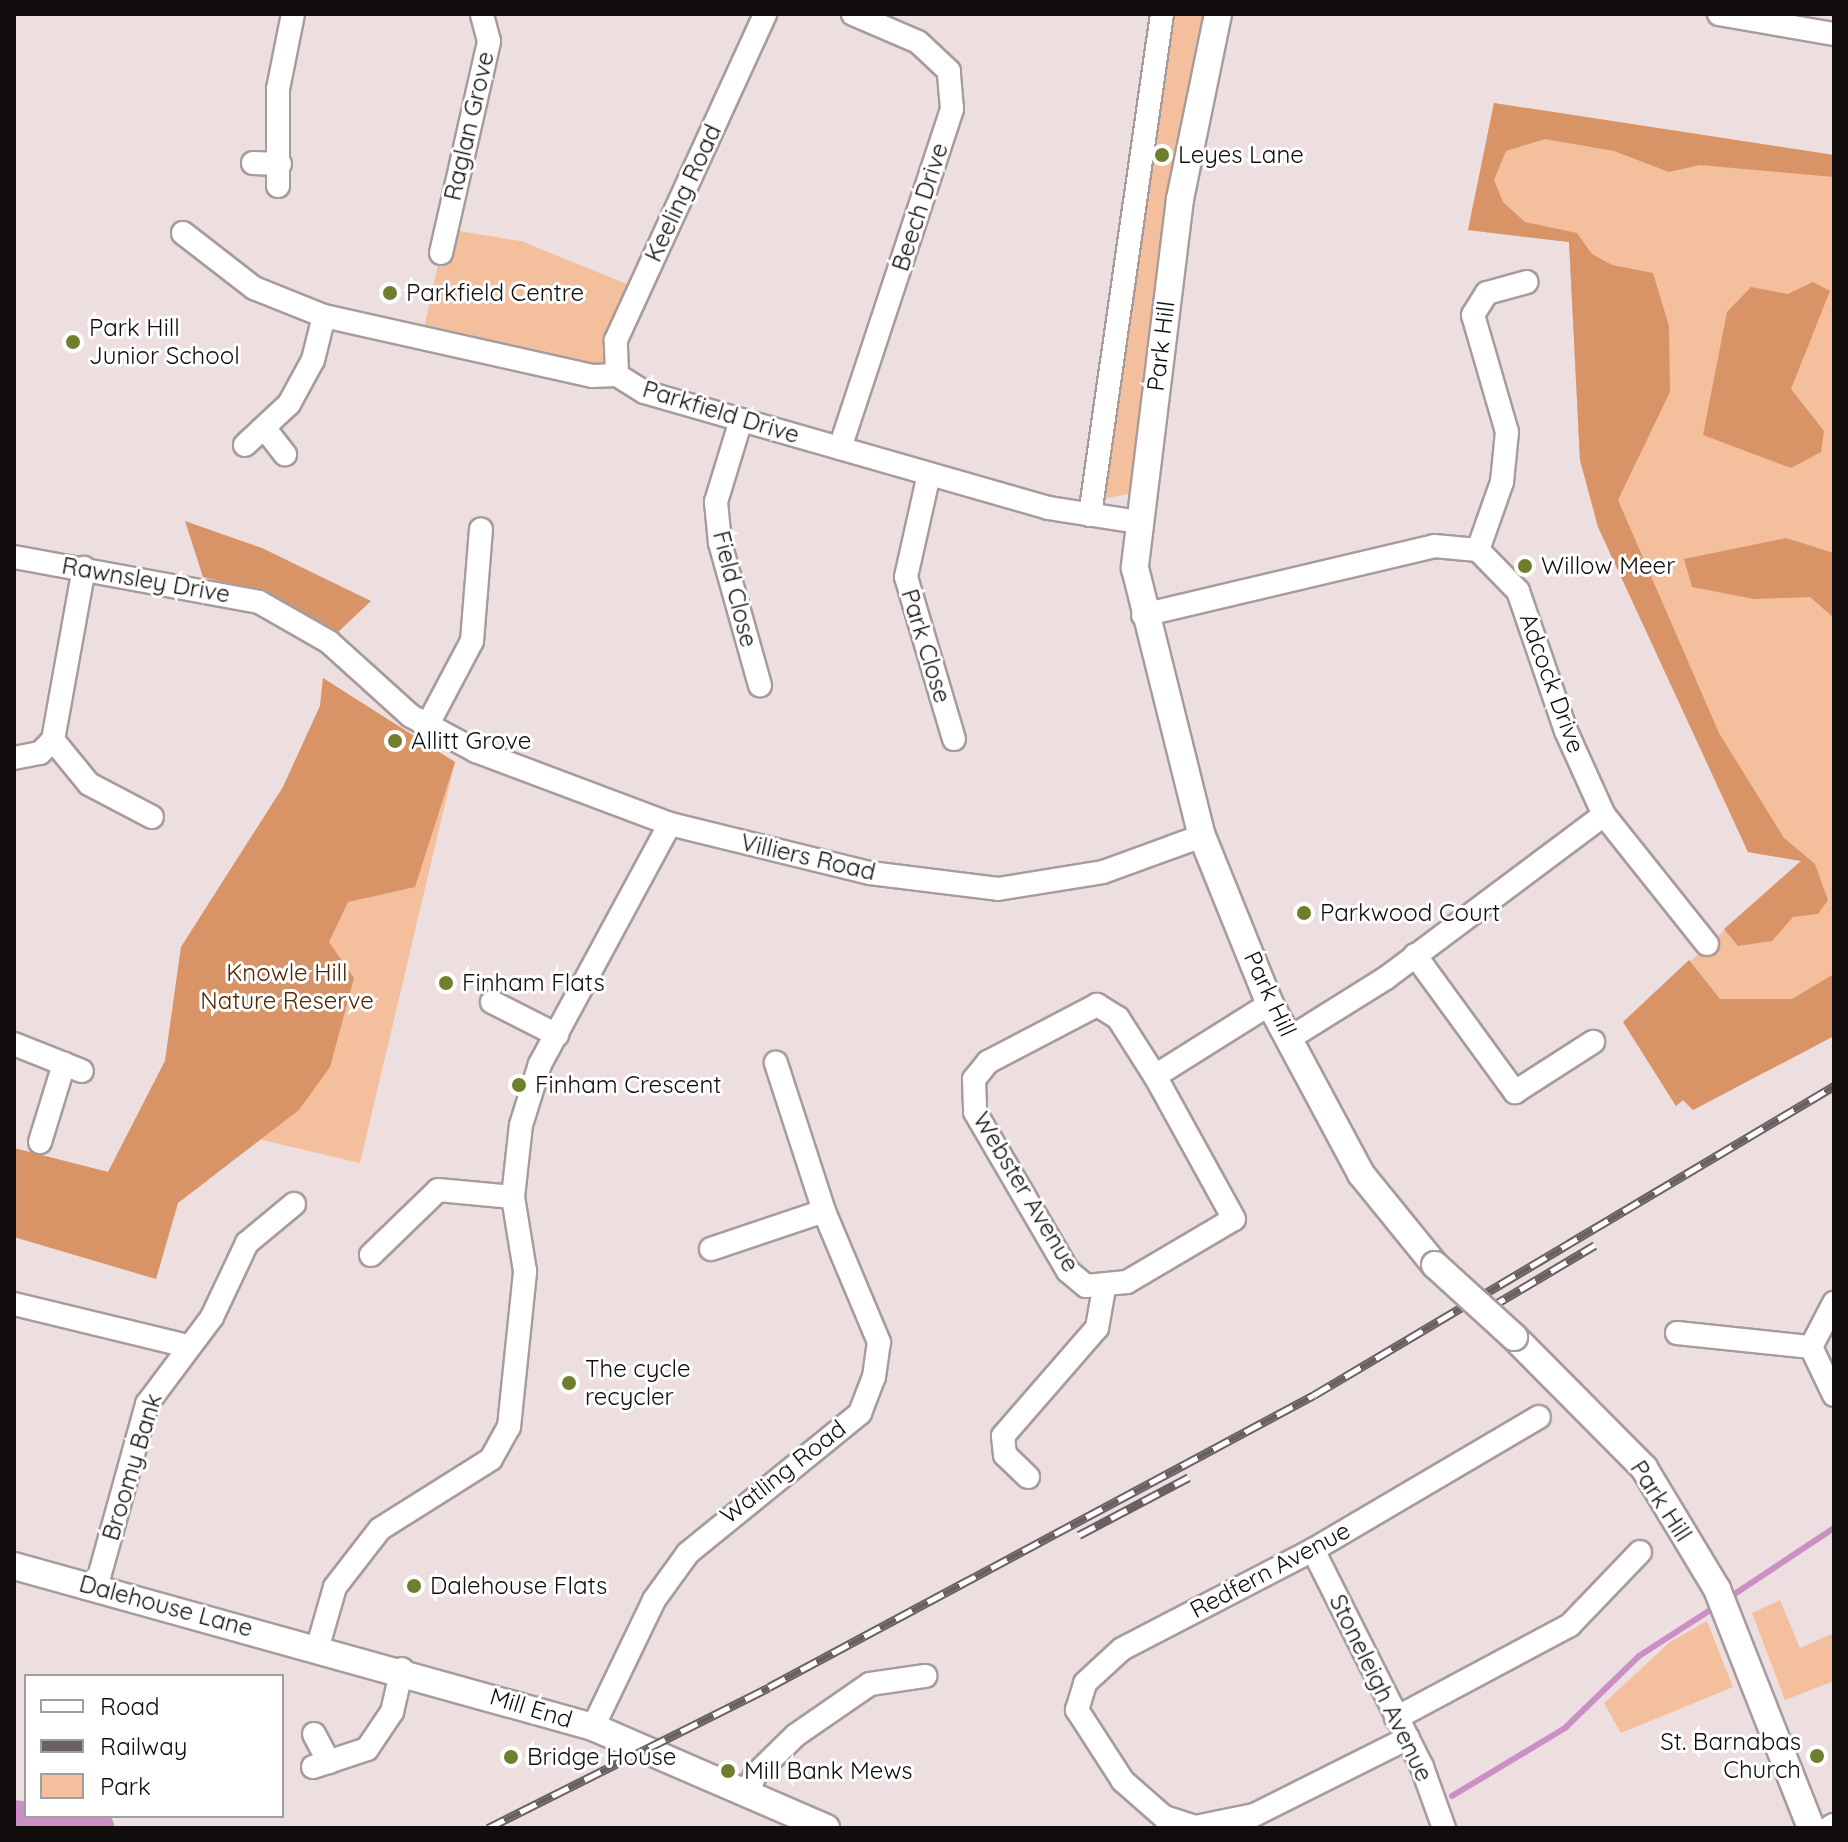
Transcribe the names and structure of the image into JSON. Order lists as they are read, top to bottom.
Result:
{
  "streets": {
    "street": [
      "Raglan Grove",
      "Keeling Road",
      "Beech Drive",
      "Park Hill",
      "Parkfield Drive",
      "Rawnsley Drive",
      "Field Close",
      "Park Close",
      "Adcock Drive",
      "Villiers Road",
      "Webster Avenue",
      "Broomy Bank",
      "Watling Road",
      "Redfern Avenue",
      "Dalehouse Lane",
      "Stoneleigh Avenue",
      "Mill End"
    ]
  },
  "crossings": [
    ["Keeling Road", "Parkfield Drive"],
    ["Beech Drive", "Parkfield Drive"],
    ["Park Hill", "Parkfield Drive"],
    ["Park Hill", "Villiers Road"],
    ["Parkfield Drive", "Field Close"],
    ["Parkfield Drive", "Park Close"],
    ["Rawnsley Drive", "Villiers Road"],
    ["Broomy Bank", "Dalehouse Lane"],
    ["Watling Road", "Mill End"],
    ["Redfern Avenue", "Stoneleigh Avenue"],
    ["Dalehouse Lane", "Mill End"]
  ],
  "parks": ["Knowle Hill Nature Reserve"],
  "places": [
    "Leyes Lane",
    "Parkfield Centre",
    "Park Hill Junior School",
    "Willow Meer",
    "Allitt Grove",
    "Parkwood Court",
    "Finham Flats",
    "Finham Crescent",
    "The cycle recycler",
    "Dalehouse Flats",
    "St. Barnabas Church",
    "Bridge House",
    "Mill Bank Mews"
  ],
  "legend": ["Road", "Railway", "Park"]
}
